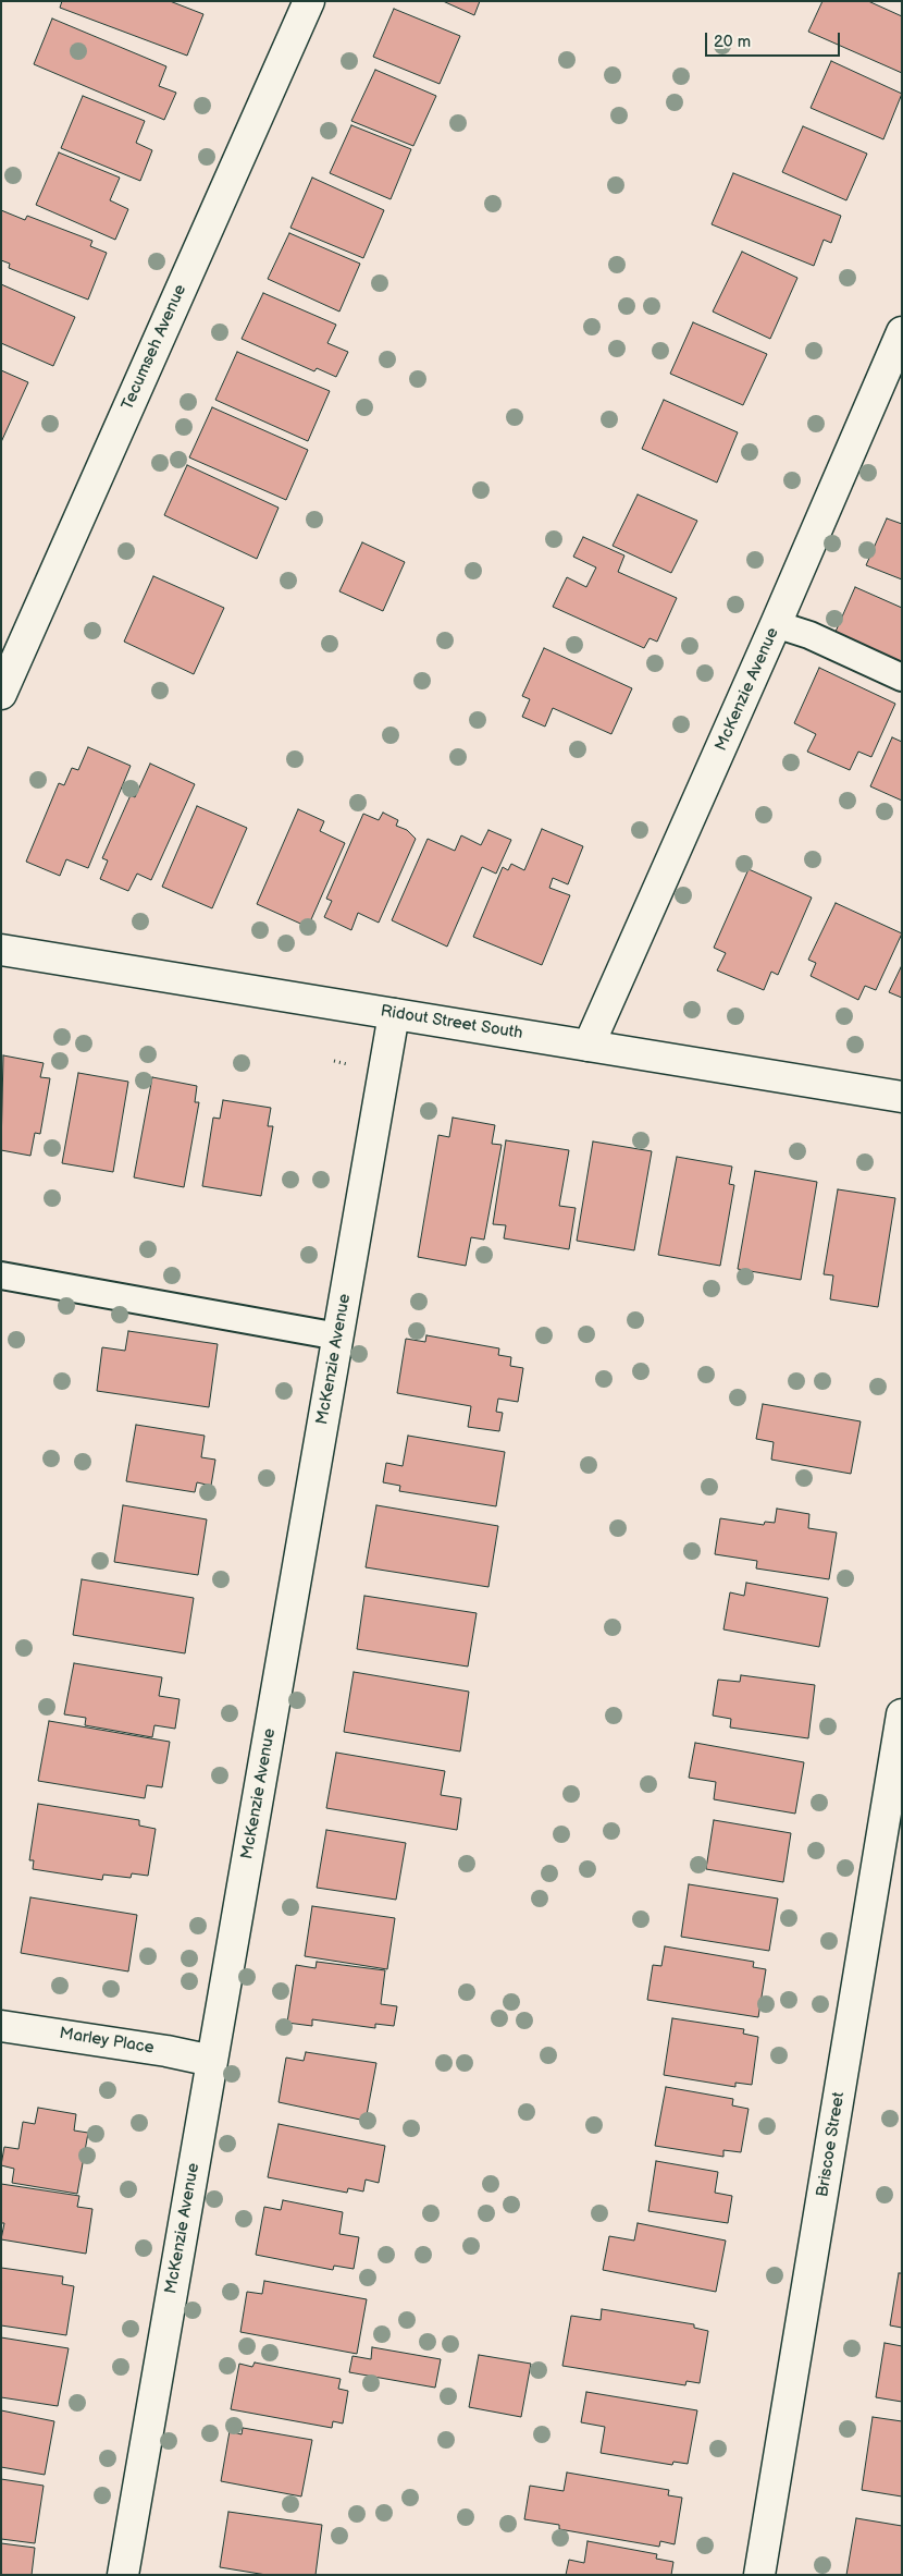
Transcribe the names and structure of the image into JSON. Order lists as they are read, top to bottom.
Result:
{
  "streets": {
    "street": [
      "Tecumseh Avenue",
      "McKenzie Avenue",
      "Ridout Street South",
      "Marley Place",
      "Briscoe Street"
    ]
  },
  "crossings": [
    ["McKenzie Avenue", "Ridout Street South"],
    ["McKenzie Avenue", "Marley Place"]
  ],
  "scale_bar": "20 m"
}
